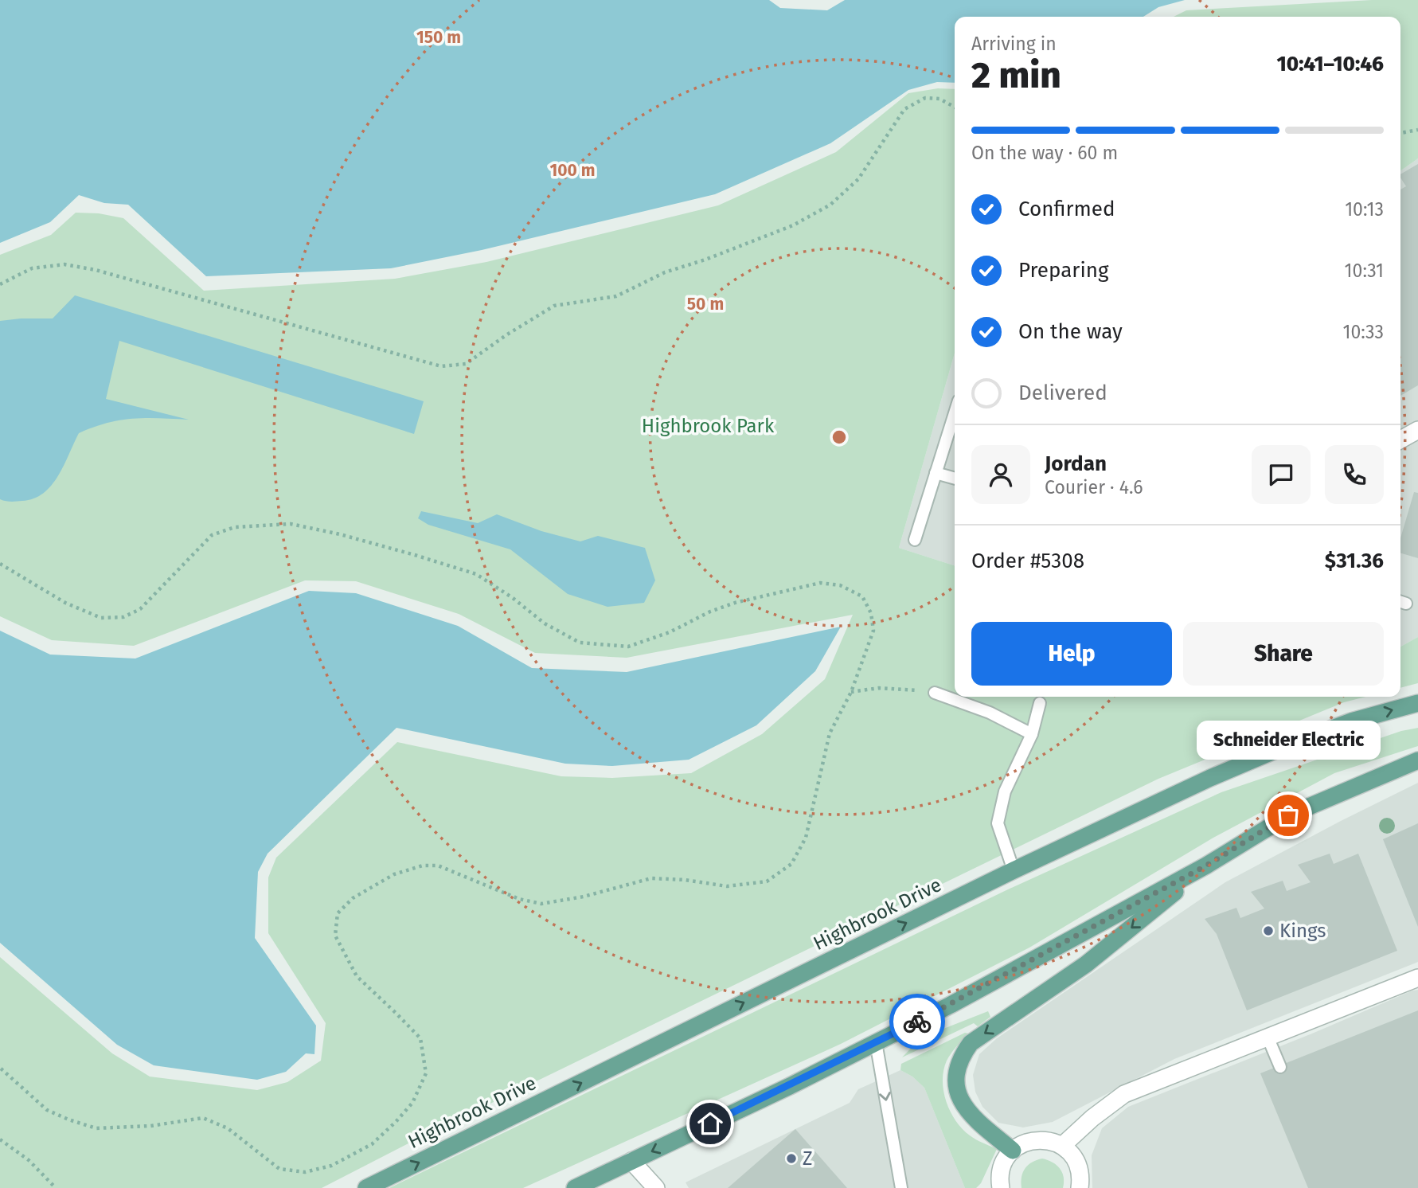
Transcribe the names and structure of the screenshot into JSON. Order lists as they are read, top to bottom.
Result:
{
  "streets": {
    "main road": ["Highbrook Drive"]
  },
  "parks": ["Highbrook Park"],
  "places": ["Schneider Electric", "Kings", "Z"],
  "page": {
    "heading": ["2 min", "Arriving in", "10:41–10:46"],
    "panel": [
      "Jordan",
      "Courier · 4.6",
      "Order #5308",
      "$31.36"
    ],
    "bar": "On the way · 60 m",
    "list": [
      ["Confirmed", "10:13"],
      ["Preparing", "10:31"],
      ["On the way", "10:33"],
      "Delivered"
    ],
    "buttons": ["Help", "Share"],
    "bubble": "Schneider Electric"
  },
  "rings": ["150 m", "100 m", "50 m"]
}
